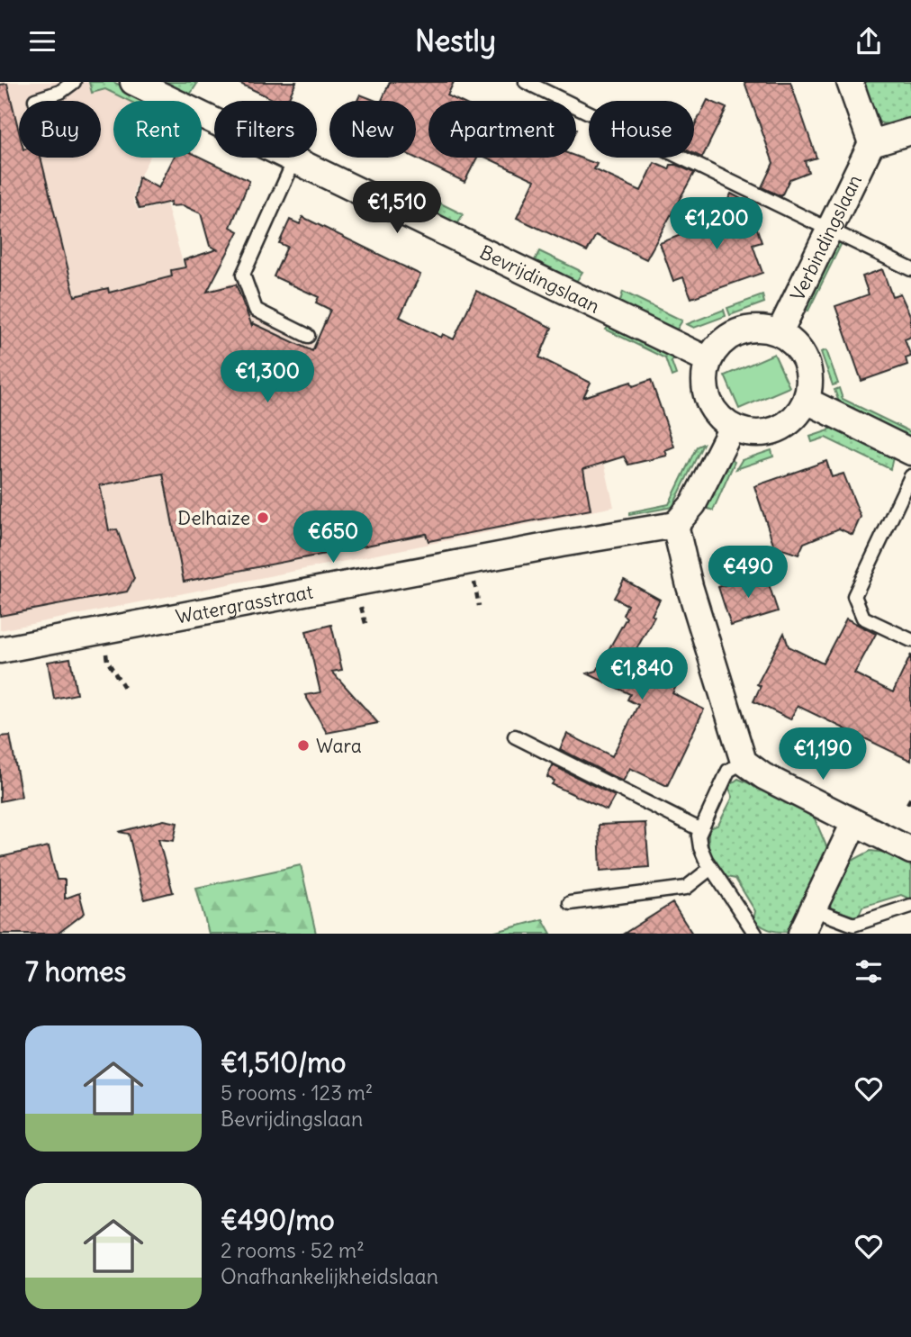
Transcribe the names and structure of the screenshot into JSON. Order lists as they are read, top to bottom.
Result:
{
  "streets": {
    "street": ["Verbindingslaan", "Bevrijdingslaan", "Watergrasstraat"]
  },
  "crossings": [
    ["Verbindingslaan", "Bevrijdingslaan"]
  ],
  "places": ["Delhaize", "Wara"],
  "page": {
    "header": "Nestly",
    "chip": [
      "Buy",
      "Rent",
      "Filters",
      "New",
      "Apartment",
      "House"
    ],
    "price": [
      "€1,510",
      "€1,200",
      "€1,300",
      "€650",
      "€490",
      "€1,840",
      "€1,190"
    ],
    "heading": "7 homes",
    "list": [
      {
        "name": "€1,510/mo",
        "note": "5 rooms · 123 m² · Bevrijdingslaan"
      },
      {
        "name": "€490/mo",
        "note": "2 rooms · 52 m² · Onafhankelijkheidslaan"
      }
    ]
  }
}
